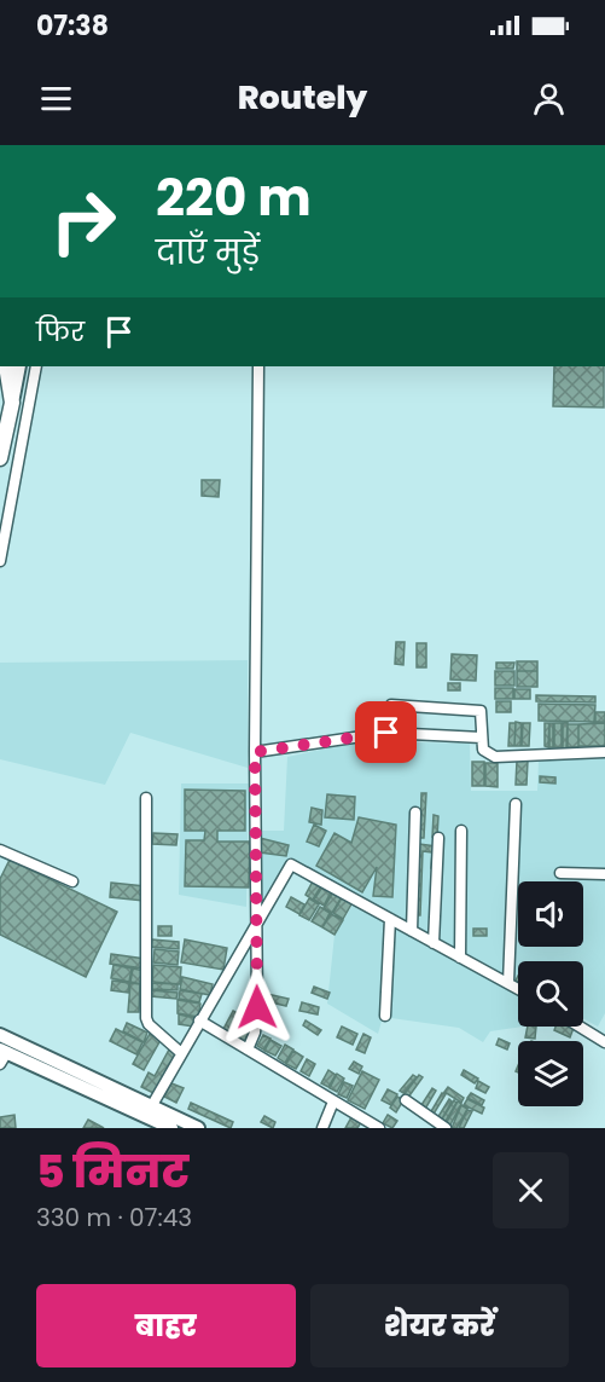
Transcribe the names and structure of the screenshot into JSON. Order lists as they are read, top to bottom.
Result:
{
  "page": {
    "status": "07:38",
    "header": "Routely",
    "turn": ["220 m", "दाएँ मुड़ें"],
    "then": "फिर",
    "heading": ["5 मिनट", "330 m · 07:43"],
    "buttons": ["बाहर", "शेयर करें"]
  }
}
